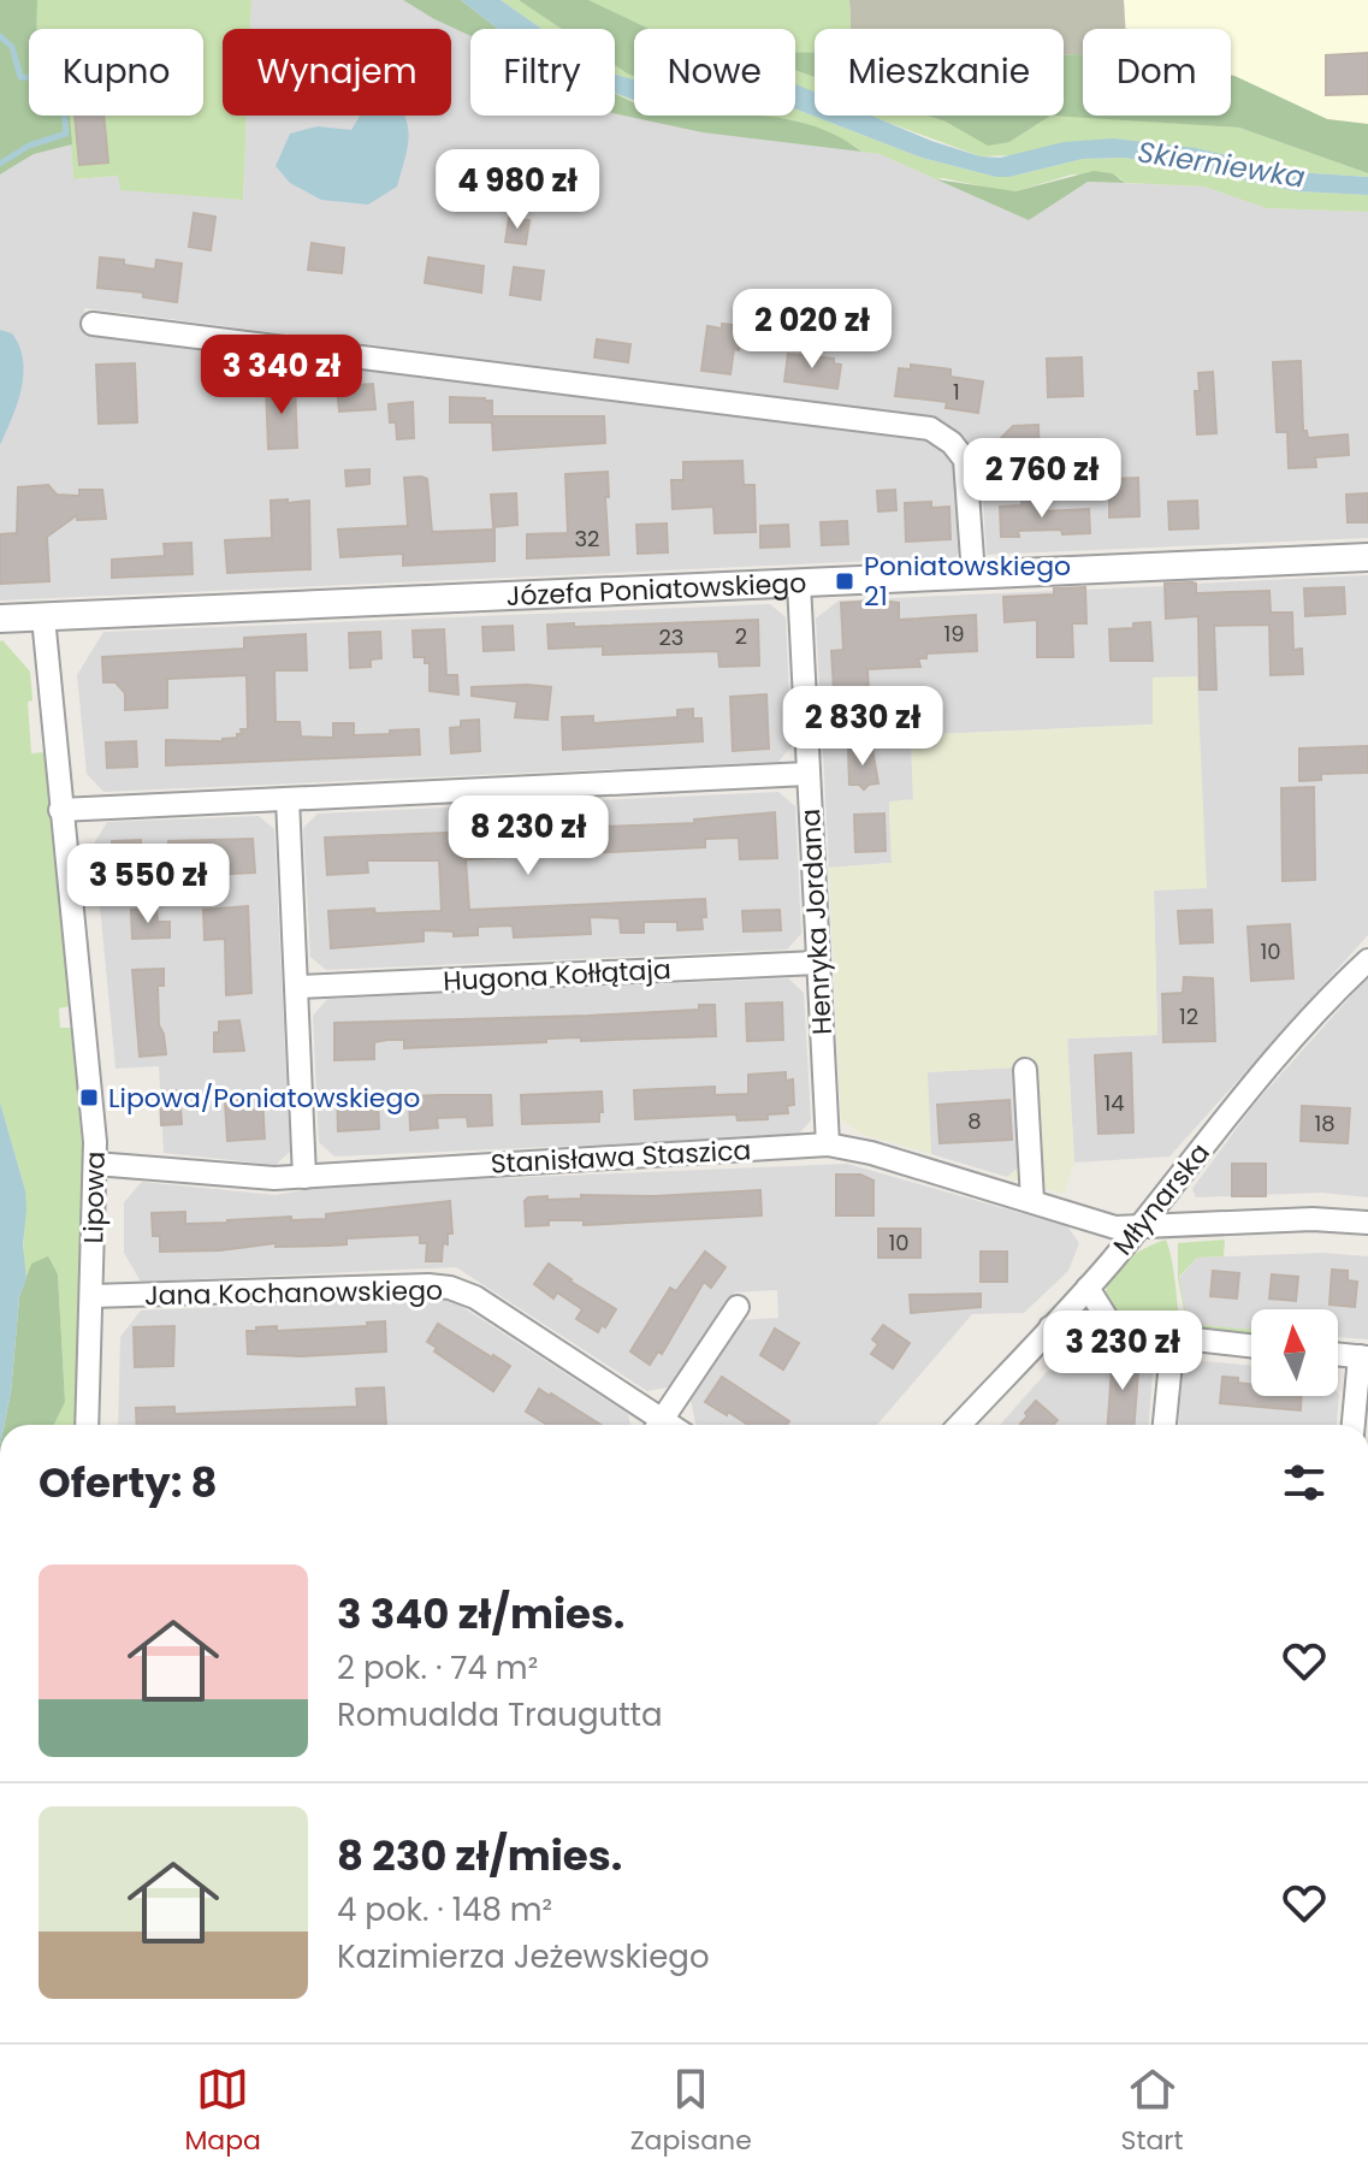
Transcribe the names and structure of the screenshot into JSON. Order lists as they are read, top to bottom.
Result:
{
  "streets": {
    "street": [
      "Józefa Poniatowskiego",
      "Henryka Jordana",
      "Hugona Kołłątaja",
      "Stanisława Staszica",
      "Lipowa",
      "Młynarska",
      "Jana Kochanowskiego"
    ]
  },
  "crossings": [
    ["Józefa Poniatowskiego", "Henryka Jordana"],
    ["Józefa Poniatowskiego", "Lipowa"],
    ["Henryka Jordana", "Hugona Kołłątaja"],
    ["Henryka Jordana", "Stanisława Staszica"],
    ["Stanisława Staszica", "Lipowa"],
    ["Stanisława Staszica", "Młynarska"],
    ["Lipowa", "Jana Kochanowskiego"]
  ],
  "water": ["Skierniewka"],
  "places": {
    "transit": ["Poniatowskiego 21", "Lipowa/Poniatowskiego"]
  },
  "house_numbers": [
    "1",
    "32",
    "19",
    "2",
    "23",
    "10",
    "12",
    "14",
    "8",
    "18",
    "10"
  ],
  "north": "top",
  "page": {
    "chip": [
      "Kupno",
      "Wynajem",
      "Filtry",
      "Nowe",
      "Mieszkanie",
      "Dom"
    ],
    "price": [
      "4 980 zł",
      "2 020 zł",
      "3 340 zł",
      "2 760 zł",
      "2 830 zł",
      "8 230 zł",
      "3 550 zł",
      "3 230 zł"
    ],
    "heading": "Oferty: 8",
    "list": [
      {
        "name": "3 340 zł/mies.",
        "note": "2 pok. · 74 m² · Romualda Traugutta"
      },
      {
        "name": "8 230 zł/mies.",
        "note": "4 pok. · 148 m² · Kazimierza Jeżewskiego"
      }
    ],
    "tabs": ["Mapa", "Zapisane", "Start"]
  }
}
